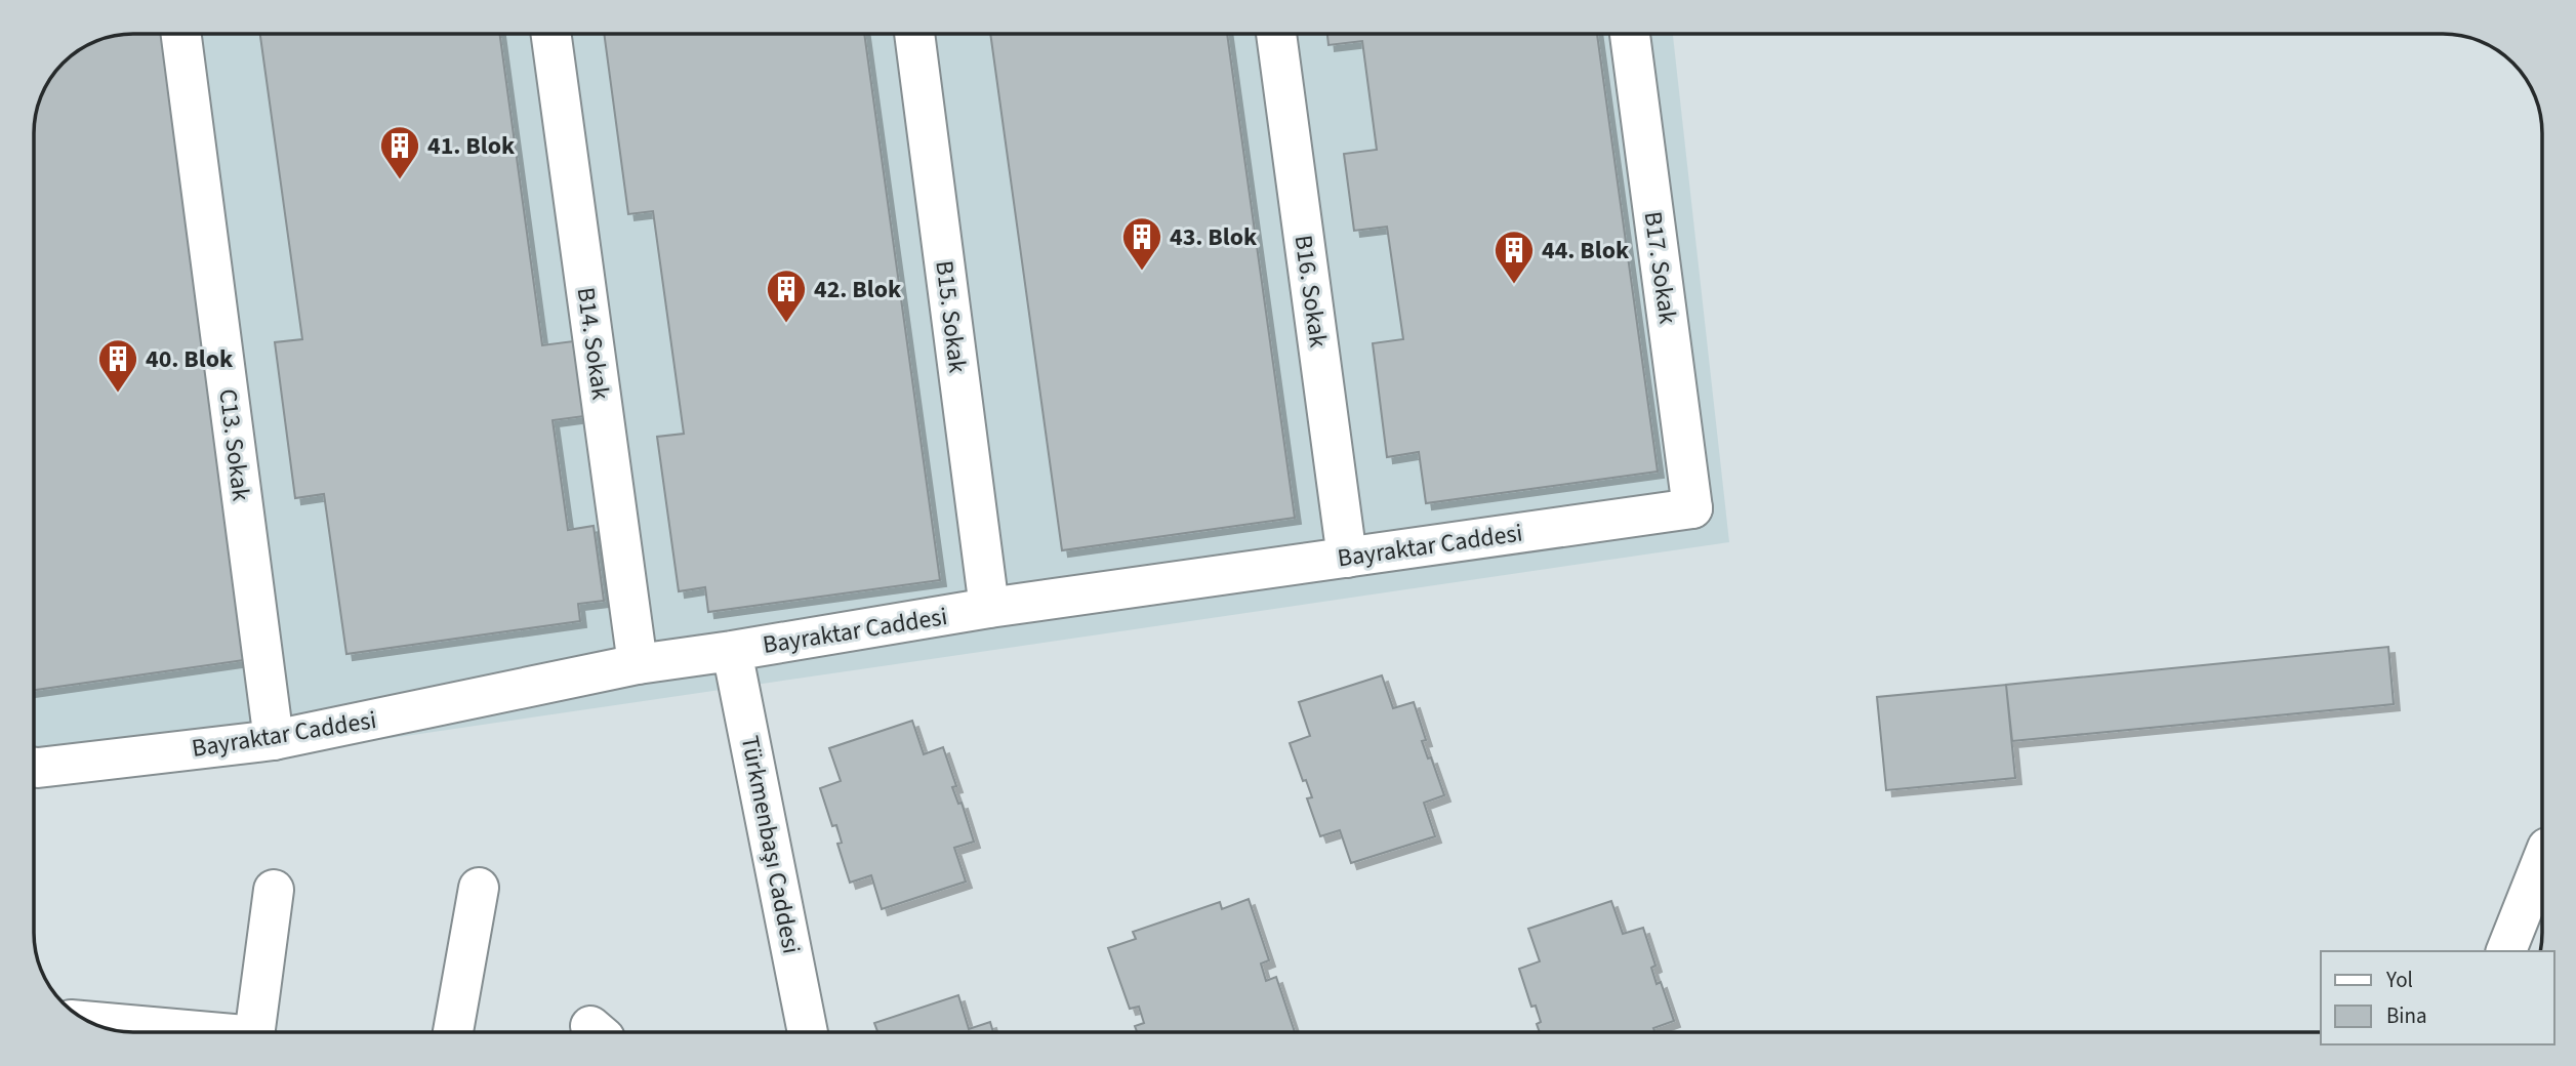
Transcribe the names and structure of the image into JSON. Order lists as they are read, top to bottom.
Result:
{
  "streets": {
    "street": [
      "B17. Sokak",
      "B16. Sokak",
      "B15. Sokak",
      "B14. Sokak",
      "C13. Sokak",
      "Bayraktar Caddesi",
      "Türkmenbaşı Caddesi"
    ]
  },
  "crossings": [
    ["B17. Sokak", "Bayraktar Caddesi"],
    ["B16. Sokak", "Bayraktar Caddesi"],
    ["B15. Sokak", "Bayraktar Caddesi"],
    ["B14. Sokak", "Bayraktar Caddesi"],
    ["C13. Sokak", "Bayraktar Caddesi"],
    ["Bayraktar Caddesi", "Türkmenbaşı Caddesi"]
  ],
  "places": {
    "building": [
      "41. Blok",
      "43. Blok",
      "44. Blok",
      "42. Blok",
      "40. Blok"
    ]
  },
  "legend": ["Yol", "Bina"]
}
